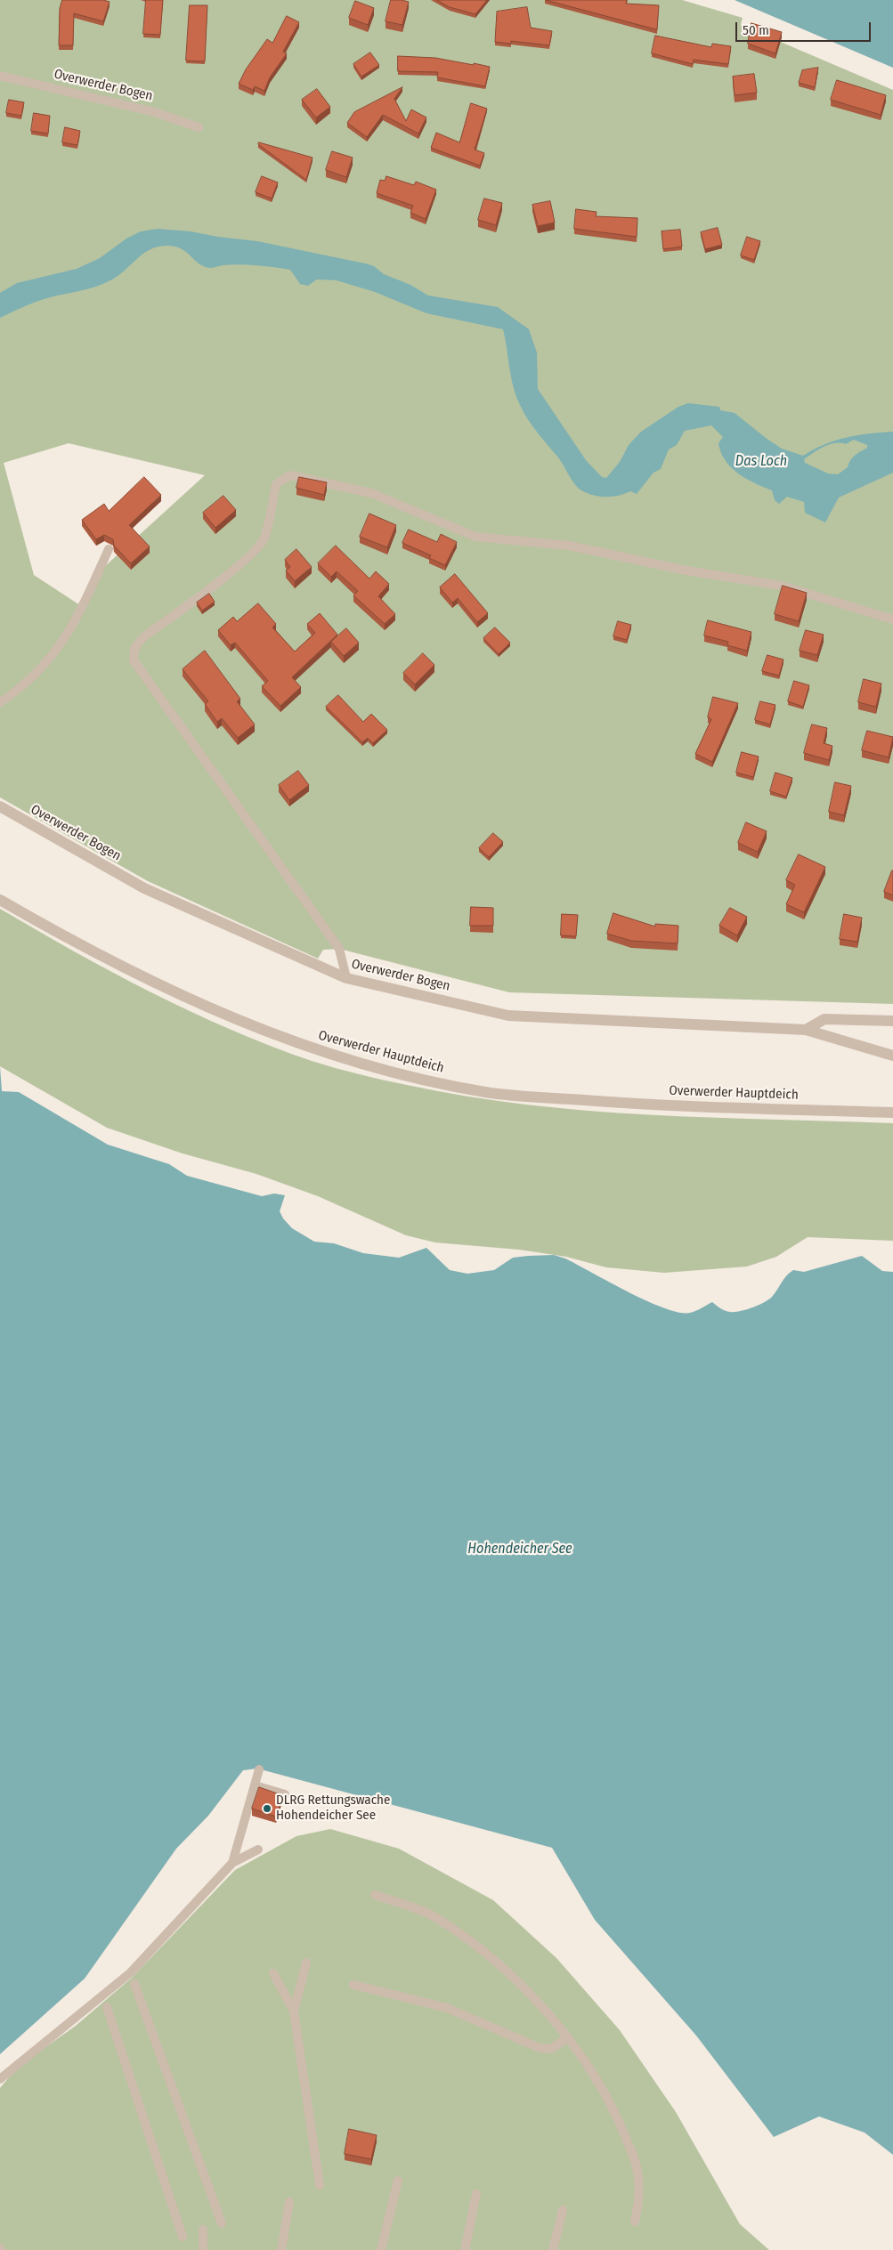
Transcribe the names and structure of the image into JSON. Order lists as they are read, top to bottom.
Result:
{
  "streets": {
    "street": ["Overwerder Bogen", "Overwerder Hauptdeich"]
  },
  "water": ["Das Loch", "Hohendeicher See"],
  "places": ["DLRG Rettungswache Hohendeicher See"],
  "scale_bar": "50 m"
}
